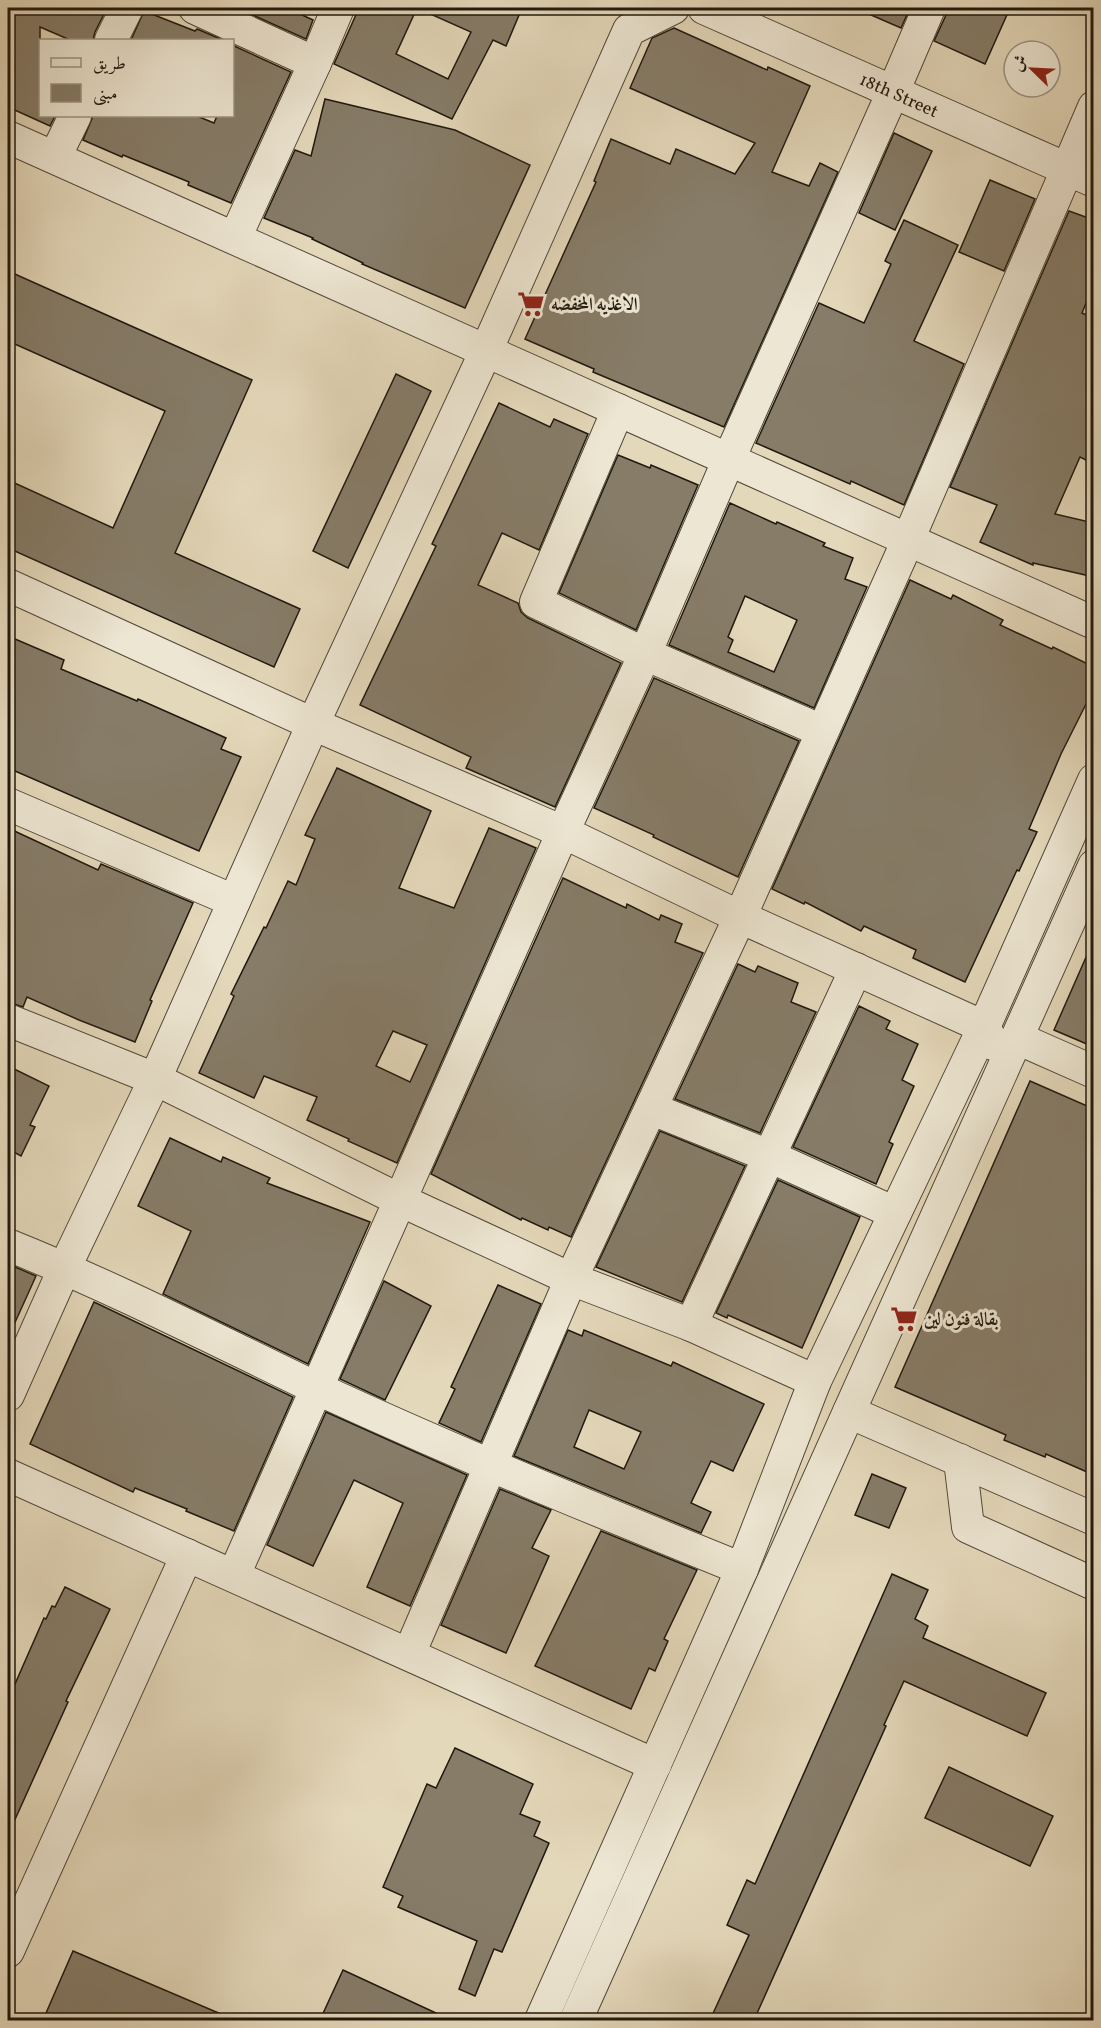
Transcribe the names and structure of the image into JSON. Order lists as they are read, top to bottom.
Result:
{
  "streets": {
    "street": ["18th Street"]
  },
  "places": {
    "supermarket": ["الاغذيه المخفضه", "بقالة فنون لين"]
  },
  "legend": ["طريق", "مبنى"],
  "north": "top left"
}
